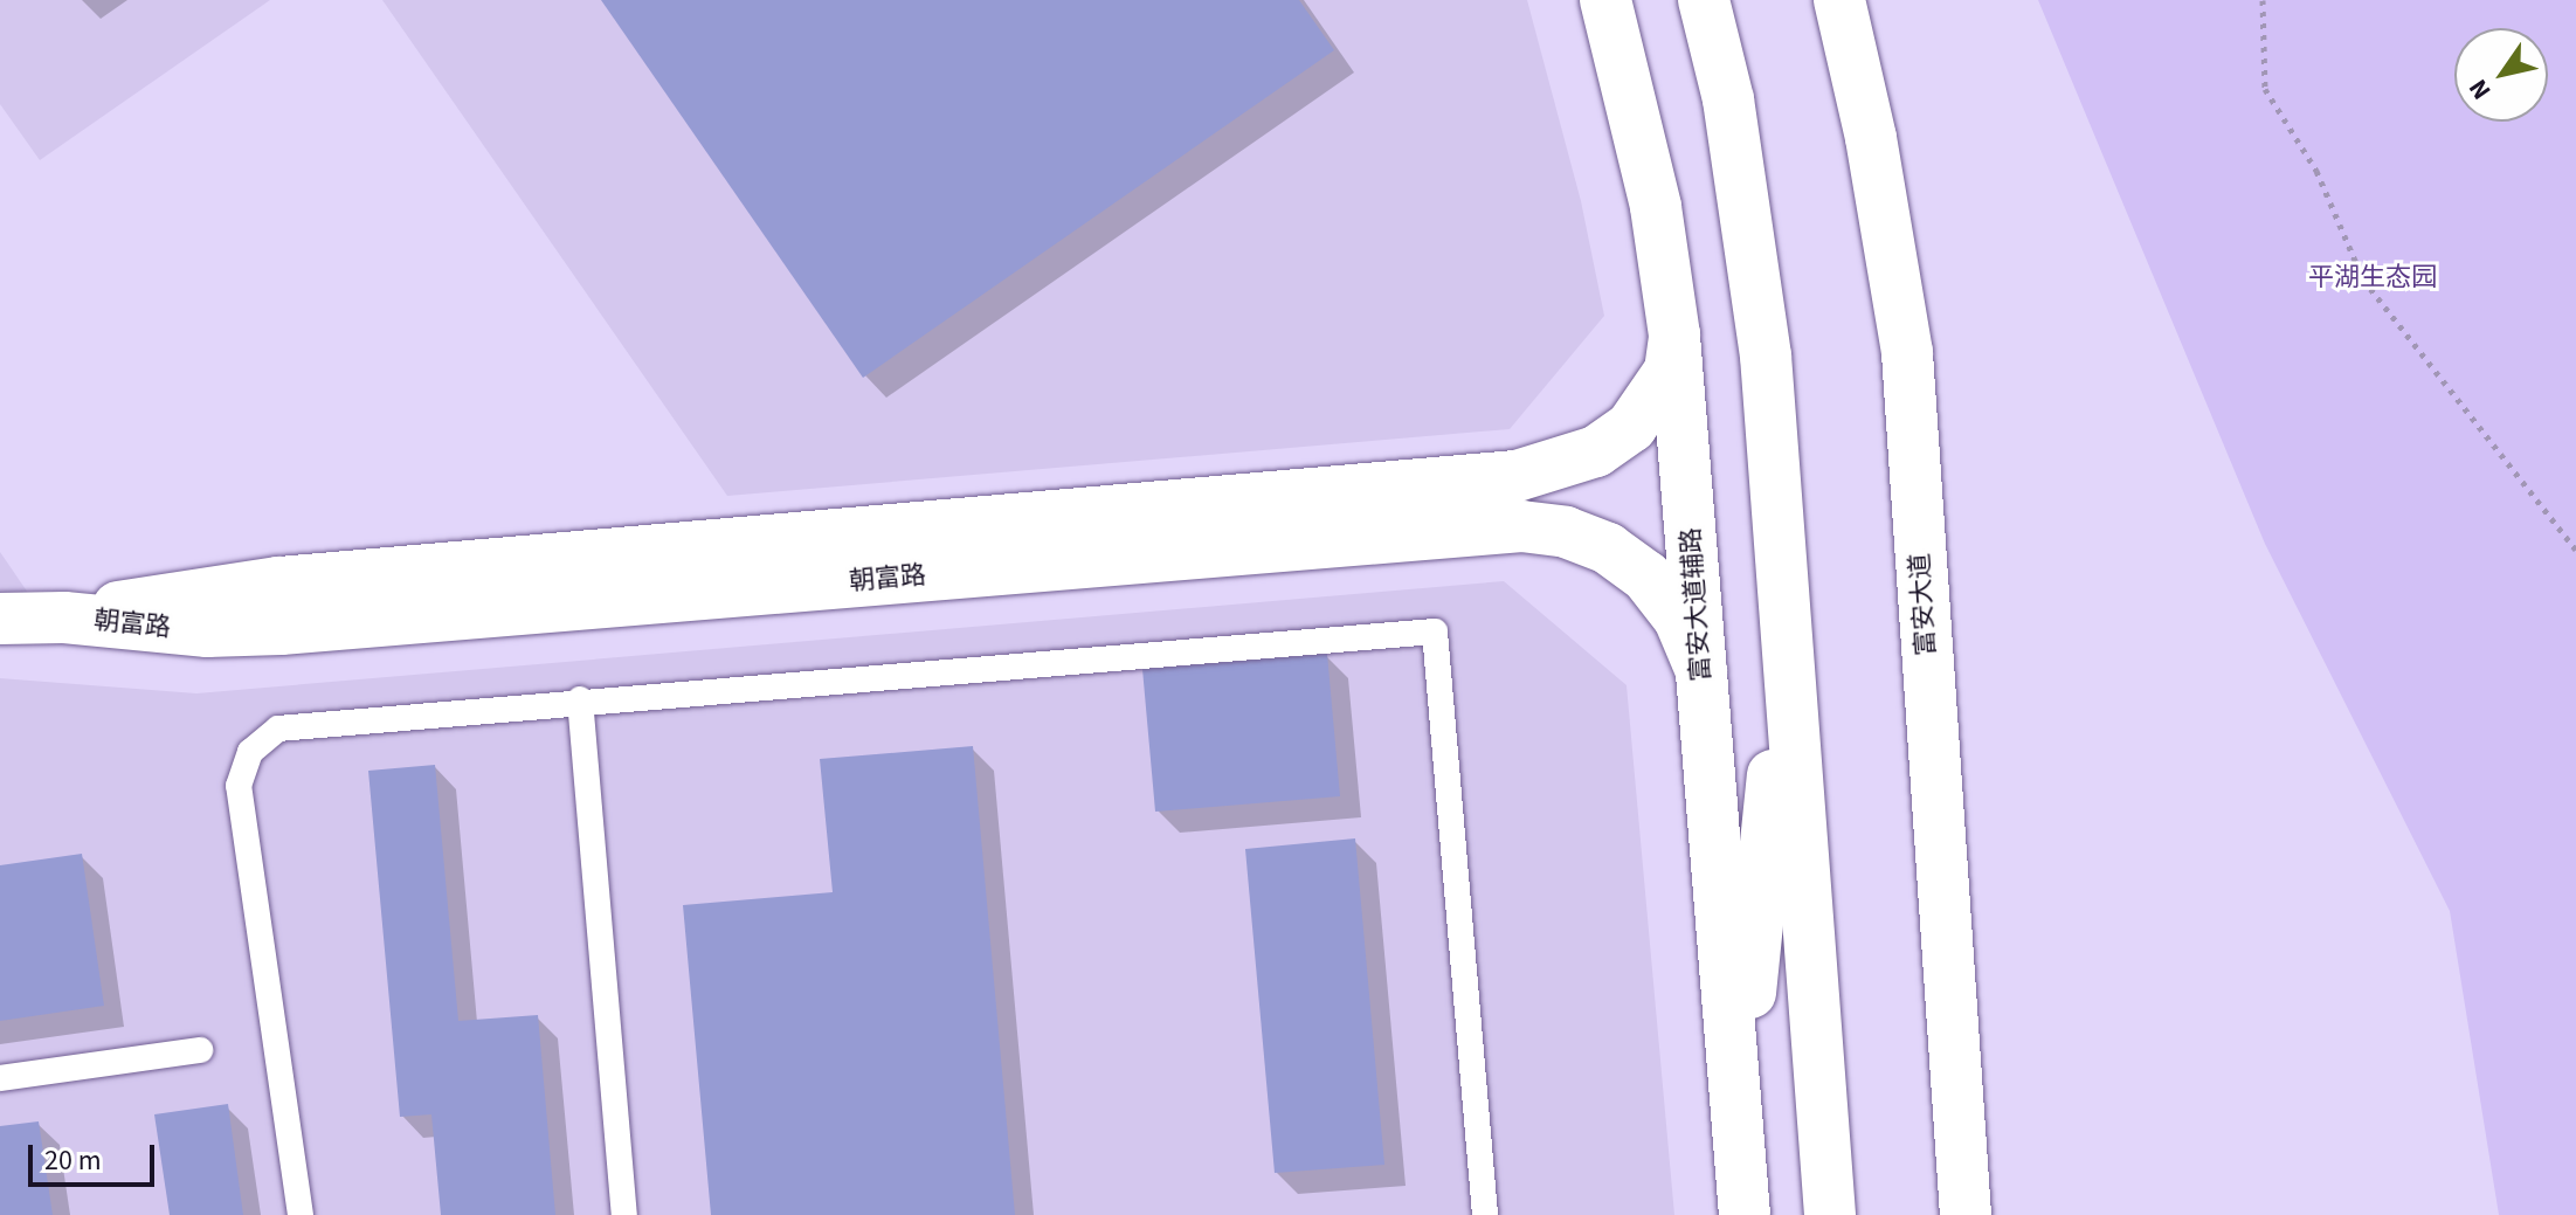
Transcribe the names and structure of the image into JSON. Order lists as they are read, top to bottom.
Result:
{
  "streets": {
    "main road": ["朝富路", "富安大道辅路", "富安大道"]
  },
  "crossings": [
    ["朝富路", "富安大道辅路"]
  ],
  "parks": ["平湖生态园"],
  "scale_bar": "20 m",
  "north": "bottom left"
}
